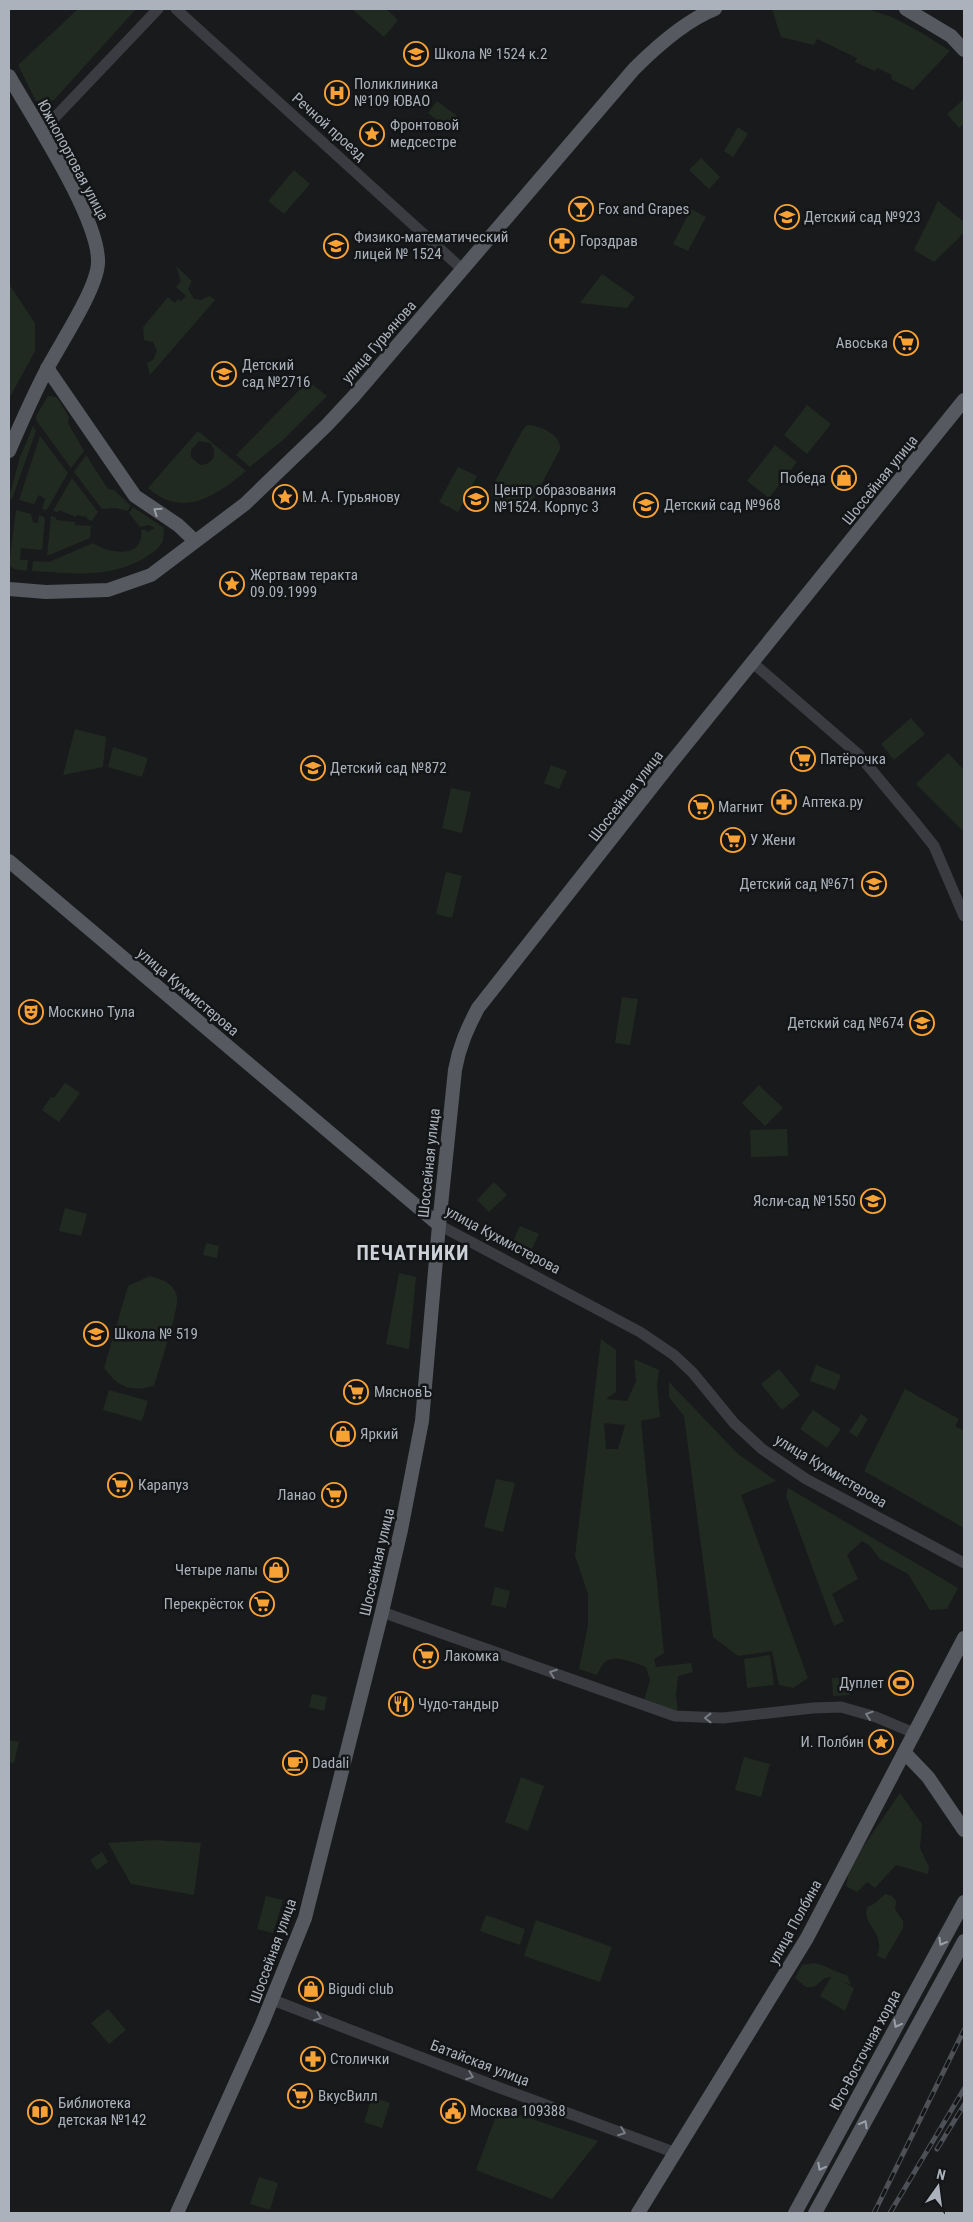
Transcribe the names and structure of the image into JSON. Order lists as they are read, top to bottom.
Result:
{
  "streets": {
    "main road": [
      "Южнопортовая улица",
      "улица Гурьянова",
      "Шоссейная улица",
      "улица Кухмистерова",
      "улица Полбина",
      "Юго-Восточная хорда"
    ],
    "street": ["Речной проезд", "Батайская улица"]
  },
  "crossings": [
    ["Речной проезд", "улица Гурьянова"],
    ["Шоссейная улица", "улица Кухмистерова"],
    ["Шоссейная улица", "Батайская улица"],
    ["улица Полбина", "Батайская улица"]
  ],
  "one_way": ["Батайская улица"],
  "districts": ["ПЕЧАТНИКИ"],
  "places": {
    "school or university": [
      "Школа № 1524 к.2",
      "Детский сад №923",
      "Физико-математический лицей № 1524",
      "Детский сад №2716",
      "Центр образования №1524. Корпус 3",
      "Детский сад №968",
      "Детский сад №872",
      "Детский сад №671",
      "Детский сад №674",
      "Ясли-сад №1550",
      "Школа № 519"
    ],
    "hospital": ["Поликлиника №109 ЮВАО"],
    "place": [
      "Фронтовой медсестре",
      "М. А. Гурьянову",
      "Жертвам теракта 09.09.1999",
      "И. Полбин"
    ],
    "bar": ["Fox and Grapes"],
    "pharmacy": ["Горздрав", "Аптека.ру", "Столички"],
    "supermarket": [
      "Авоська",
      "Пятёрочка",
      "Магнит",
      "У Жени",
      "МясновЪ",
      "Карапуз",
      "Ланао",
      "Перекрёсток",
      "Лакомка",
      "ВкусВилл"
    ],
    "shop": [
      "Победа",
      "Яркий",
      "Четыре лапы",
      "Bigudi club"
    ],
    "theatre": ["Москино Тула"],
    "sports": ["Дуплет"],
    "restaurant": ["Чудо-тандыр"],
    "cafe": ["Dadali"],
    "public building": ["Москва 109388"],
    "library": ["Библиотека детская №142"]
  },
  "north": "top"
}
